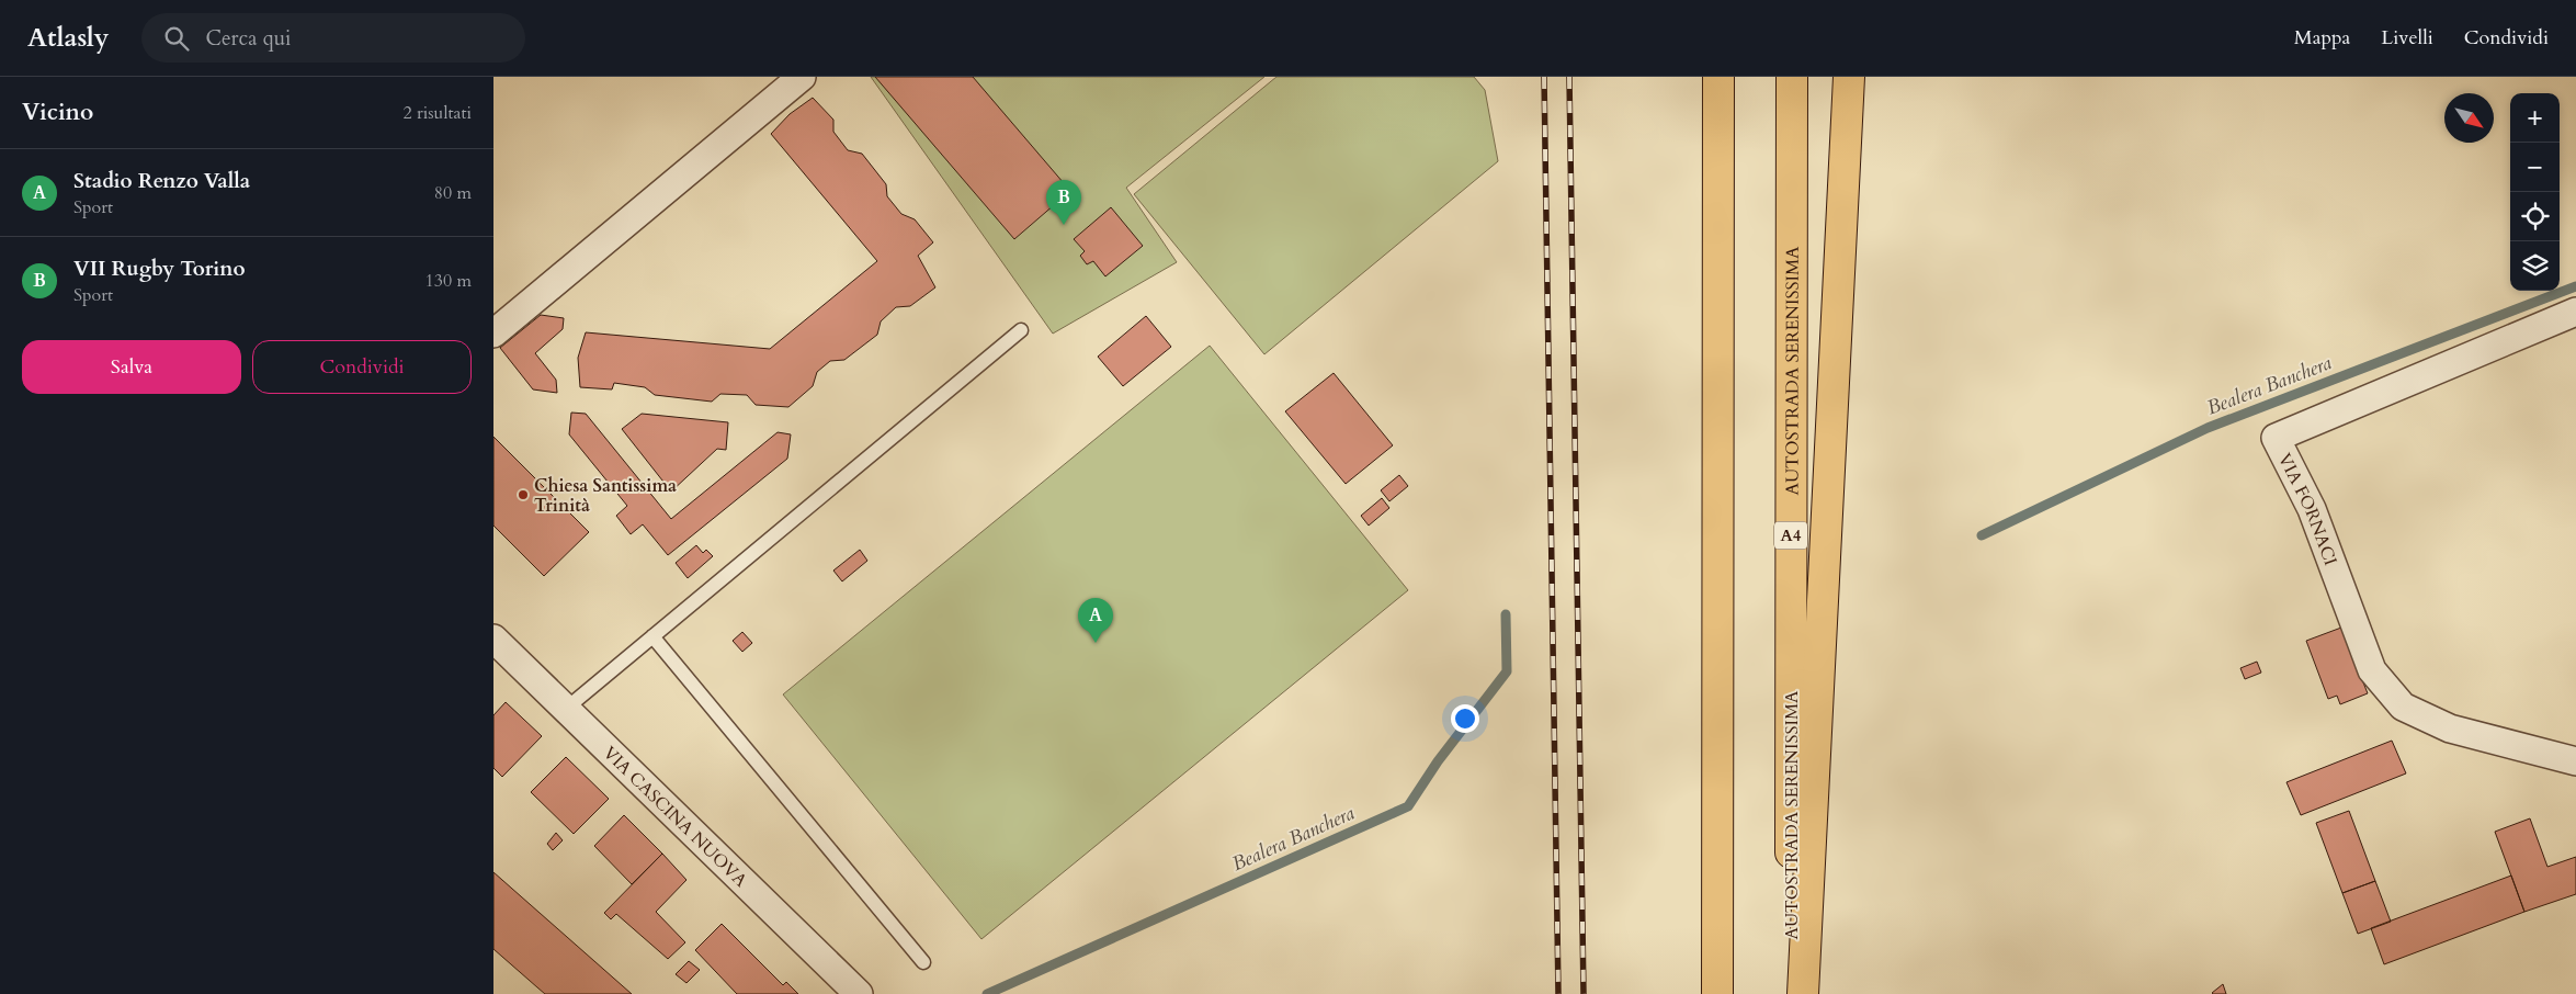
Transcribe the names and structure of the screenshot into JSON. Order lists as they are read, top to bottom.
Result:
{
  "streets": {
    "highway": ["AUTOSTRADA SERENISSIMA", "A4"],
    "street": ["VIA FORNACI", "VIA CASCINA NUOVA"]
  },
  "water": ["Bealera Banchera"],
  "places": ["Chiesa Santissima Trinità"],
  "north": "bottom right",
  "page": {
    "header": "Atlasly",
    "search": "Cerca qui",
    "nav": ["Mappa", "Livelli", "Condividi"],
    "heading": ["Vicino", "2 risultati"],
    "map_buttons": ["+", "−"],
    "list": [
      {
        "mark": "A",
        "name": "Stadio Renzo Valla",
        "note": "Sport",
        "value": "80 m"
      },
      {
        "mark": "B",
        "name": "VII Rugby Torino",
        "note": "Sport",
        "value": "130 m"
      }
    ],
    "pins": ["B", "A"],
    "buttons": ["Salva", "Condividi"]
  }
}
